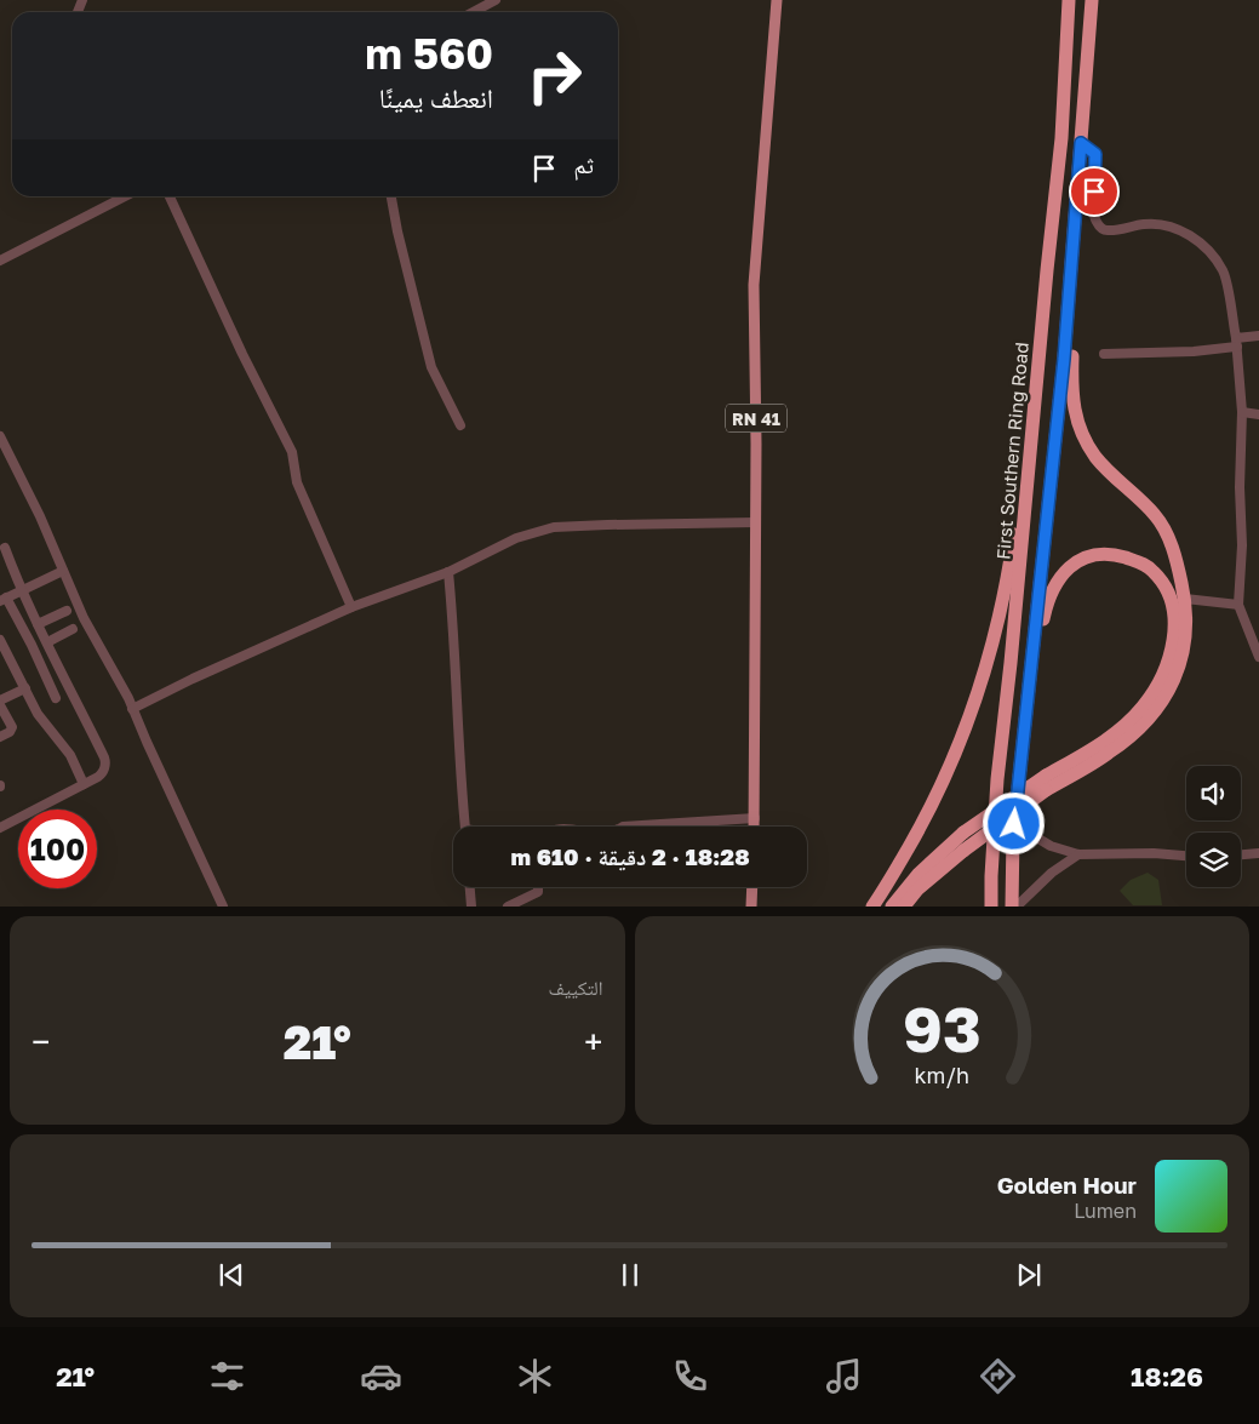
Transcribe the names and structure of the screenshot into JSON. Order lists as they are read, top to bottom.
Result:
{
  "streets": {
    "highway": ["First Southern Ring Road"],
    "main road": ["RN 41"]
  },
  "page": {
    "turn": ["560 m", "انعطف يمينًا"],
    "then": "ثم",
    "limit": "100",
    "trip": "18:28 · 2 دقيقة · 610 m",
    "tile": "التكييف",
    "heat": ["−", "21°", "+"],
    "song": ["Golden Hour", "Lumen"],
    "tabs": ["18:26", "21°"],
    "gauge": ["93", "km/h"]
  }
}
